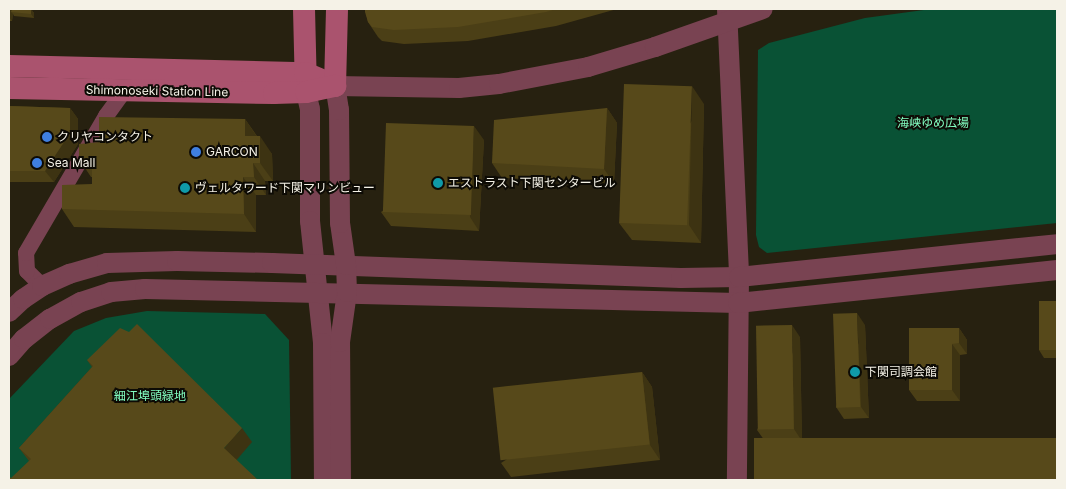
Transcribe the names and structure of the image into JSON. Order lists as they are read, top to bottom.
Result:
{
  "streets": {
    "main road": ["Shimonoseki Station Line"]
  },
  "parks": ["海峡ゆめ広場", "細江埠頭緑地"],
  "places": [
    "クリヤコンタクト",
    "GARCON",
    "Sea Mall",
    "エストラスト下関センタービル",
    "ヴェルタワード下関マリンビュー",
    "下関司調会館"
  ]
}
